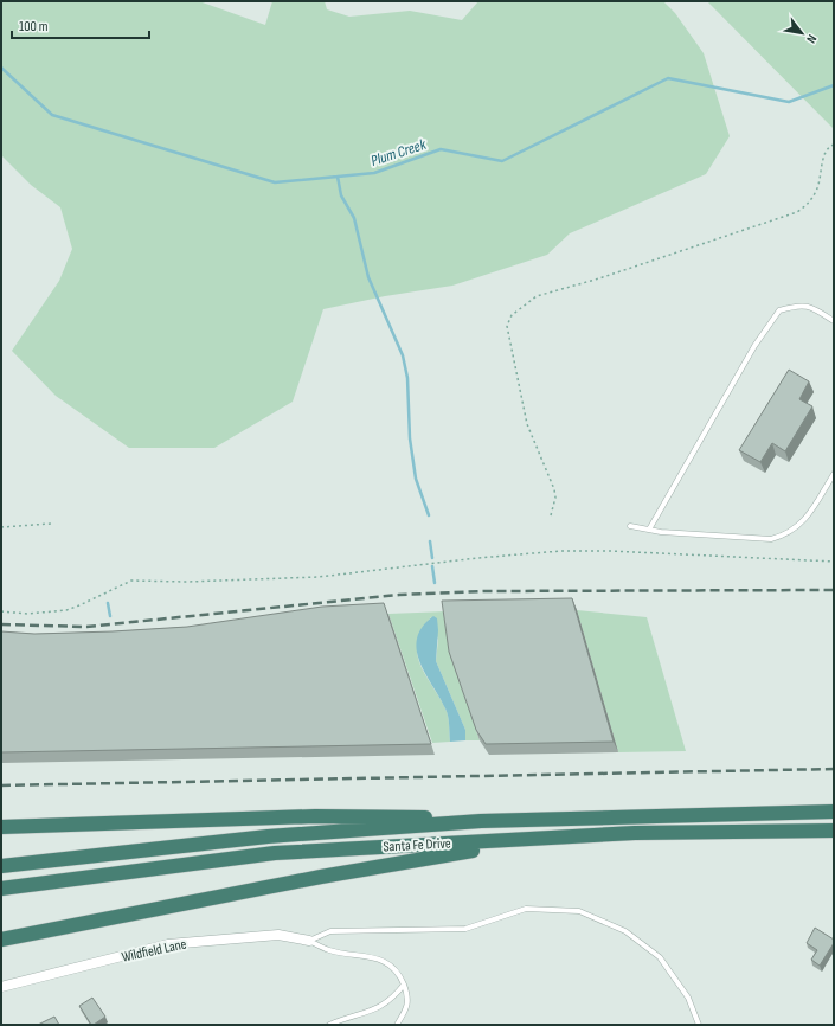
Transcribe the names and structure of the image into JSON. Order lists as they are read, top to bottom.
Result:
{
  "streets": {
    "highway": ["Santa Fe Drive"],
    "street": ["Wildfield Lane"]
  },
  "water": ["Plum Creek"],
  "scale_bar": "100 m",
  "north": "bottom right"
}
